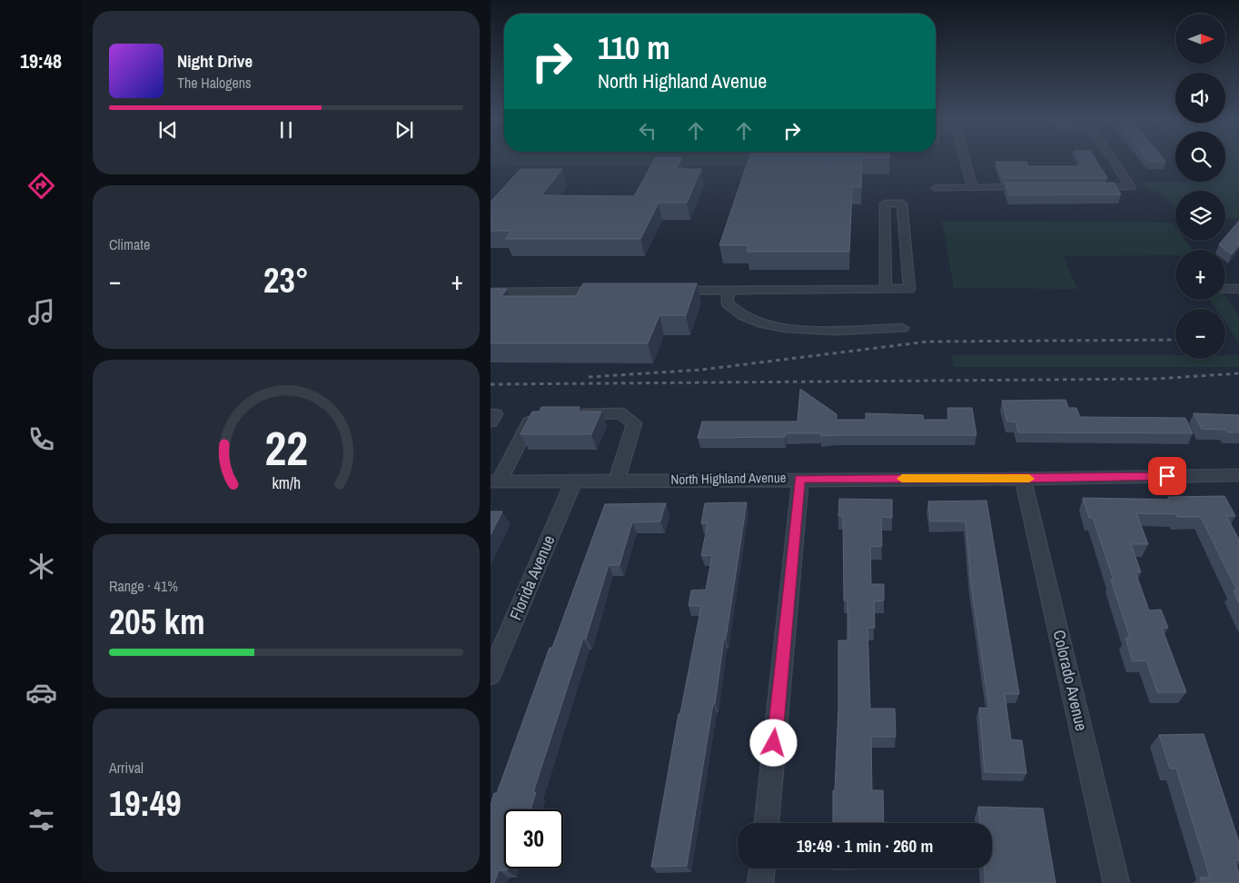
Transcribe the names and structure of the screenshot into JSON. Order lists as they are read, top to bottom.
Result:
{
  "streets": {
    "street": ["North Highland Avenue", "Florida Avenue", "Colorado Avenue"]
  },
  "crossings": [
    ["North Highland Avenue", "Florida Avenue"],
    ["North Highland Avenue", "Colorado Avenue"]
  ],
  "north": "right",
  "page": {
    "tabs": "19:48",
    "map_buttons": ["+", "−"],
    "turn": ["110 m", "North Highland Avenue"],
    "song": ["Night Drive", "The Halogens"],
    "tile": [
      "Climate",
      ["Range · 41%", "205 km"],
      ["Arrival", "19:49"]
    ],
    "heat": ["−", "23°", "+"],
    "limit": "30",
    "trip": "19:49 · 1 min · 260 m",
    "gauge": ["22", "km/h"]
  }
}
